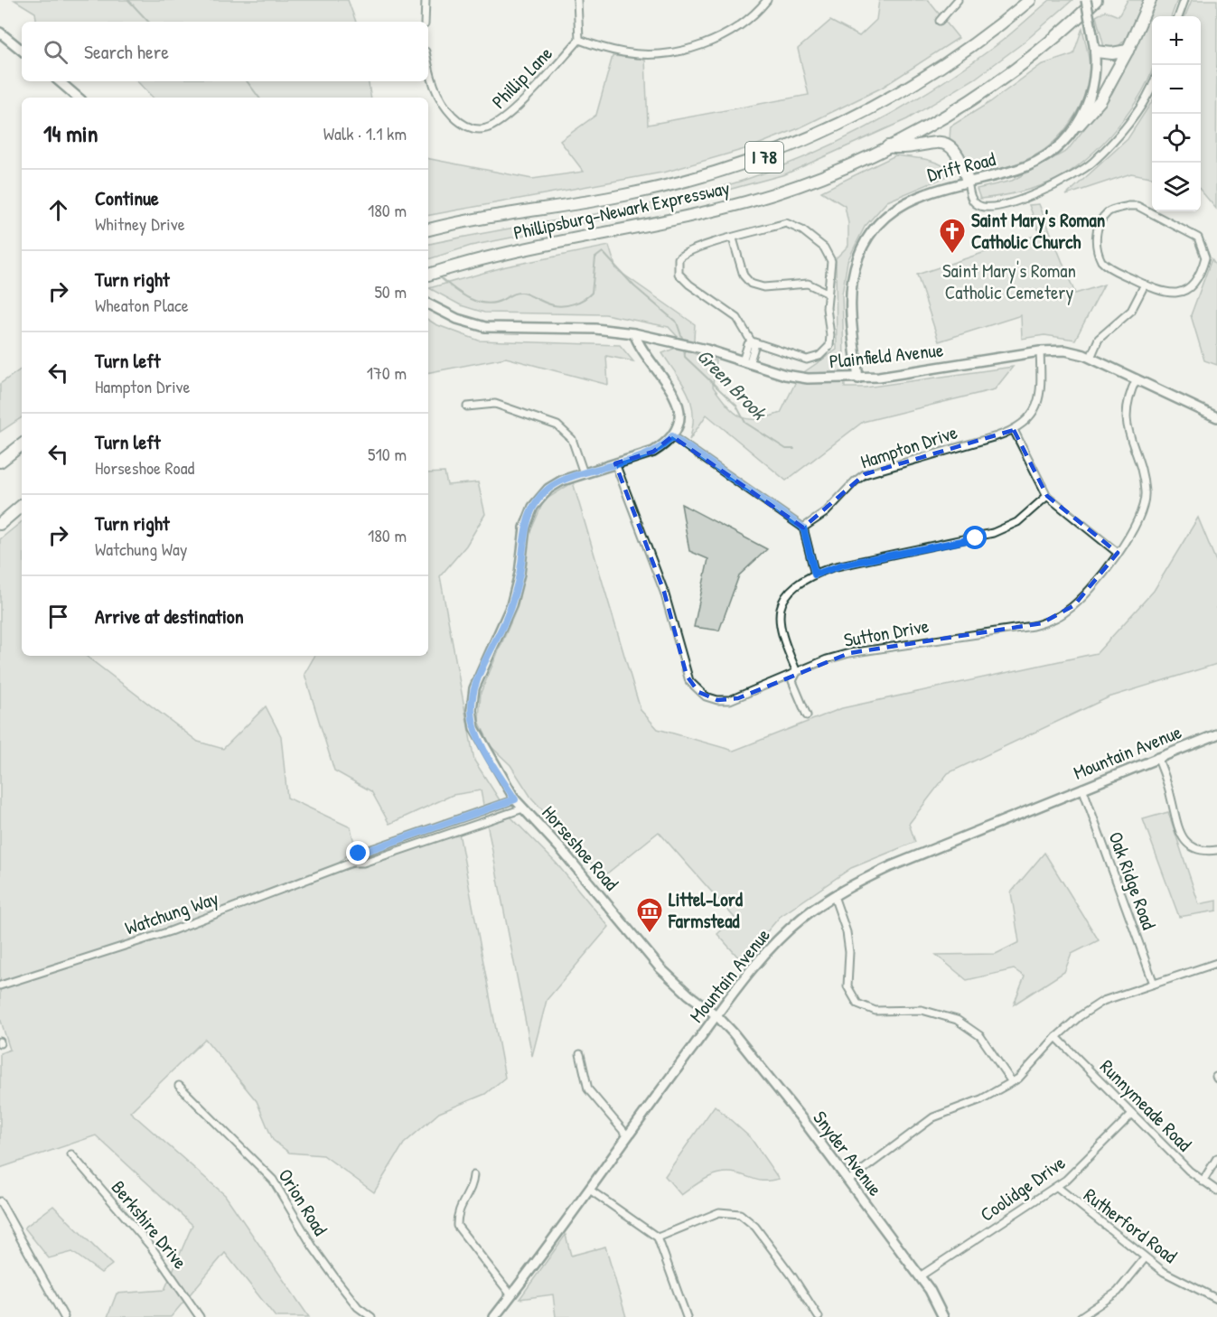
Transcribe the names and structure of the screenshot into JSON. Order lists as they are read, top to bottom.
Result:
{
  "streets": {
    "highway": ["I 78", "Phillipsburg-Newark Expressway"],
    "main road": [
      "Drift Road",
      "Plainfield Avenue",
      "Mountain Avenue",
      "Horseshoe Road",
      "Snyder Avenue"
    ],
    "street": [
      "Phillip Lane",
      "Hampton Drive",
      "Sutton Drive",
      "Oak Ridge Road",
      "Watchung Way",
      "Runnymeade Road",
      "Coolidge Drive",
      "Orion Road",
      "Berkshire Drive",
      "Rutherford Road"
    ]
  },
  "crossings": [
    ["Drift Road", "Plainfield Avenue"],
    ["Plainfield Avenue", "Sutton Drive"],
    ["Sutton Drive", "Horseshoe Road"],
    ["Mountain Avenue", "Horseshoe Road"],
    ["Mountain Avenue", "Oak Ridge Road"],
    ["Mountain Avenue", "Snyder Avenue"],
    ["Horseshoe Road", "Watchung Way"],
    ["Horseshoe Road", "Snyder Avenue"],
    ["Runnymeade Road", "Coolidge Drive"],
    ["Snyder Avenue", "Coolidge Drive"],
    ["Coolidge Drive", "Rutherford Road"]
  ],
  "water": ["Green Brook"],
  "parks": ["Saint Mary's Roman Catholic Cemetery"],
  "places": {
    "church": ["Saint Mary's Roman Catholic Church"],
    "museum": ["Littel-Lord Farmstead"]
  },
  "page": {
    "map_buttons": ["+", "−"],
    "search": "Search here",
    "heading": ["14 min", "Walk · 1.1 km"],
    "list": [
      ["Continue", "Whitney Drive", "180 m"],
      ["Turn right", "Wheaton Place", "50 m"],
      ["Turn left", "Hampton Drive", "170 m"],
      ["Turn left", "Horseshoe Road", "510 m"],
      ["Turn right", "Watchung Way", "180 m"],
      "Arrive at destination"
    ]
  }
}
